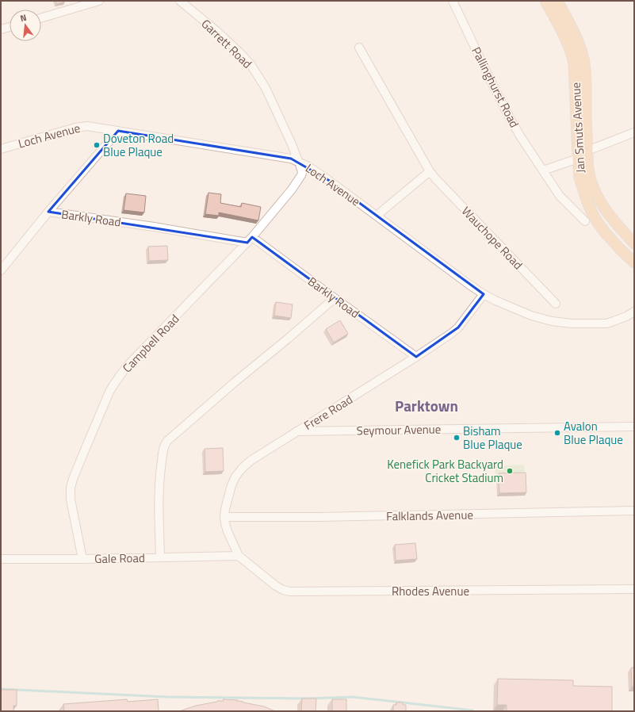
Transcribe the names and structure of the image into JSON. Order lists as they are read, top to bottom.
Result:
{
  "streets": {
    "main road": ["Jan Smuts Avenue"],
    "street": [
      "Garrett Road",
      "Pallinghurst Road",
      "Loch Avenue",
      "Barkly Road",
      "Wauchope Road",
      "Campbell Road",
      "Frere Road",
      "Seymour Avenue",
      "Falklands Avenue",
      "Gale Road",
      "Rhodes Avenue"
    ]
  },
  "crossings": [
    ["Garrett Road", "Loch Avenue"],
    ["Garrett Road", "Campbell Road"],
    ["Loch Avenue", "Campbell Road"],
    ["Loch Avenue", "Frere Road"],
    ["Barkly Road", "Campbell Road"],
    ["Barkly Road", "Frere Road"],
    ["Campbell Road", "Gale Road"],
    ["Frere Road", "Seymour Avenue"],
    ["Frere Road", "Falklands Avenue"],
    ["Frere Road", "Gale Road"],
    ["Frere Road", "Rhodes Avenue"],
    ["Gale Road", "Rhodes Avenue"]
  ],
  "districts": ["Parktown"],
  "places": [
    "Doveton Road Blue Plaque",
    "Avalon Blue Plaque",
    "Bisham Blue Plaque",
    "Kenefick Park Backyard Cricket Stadium"
  ],
  "north": "top"
}
